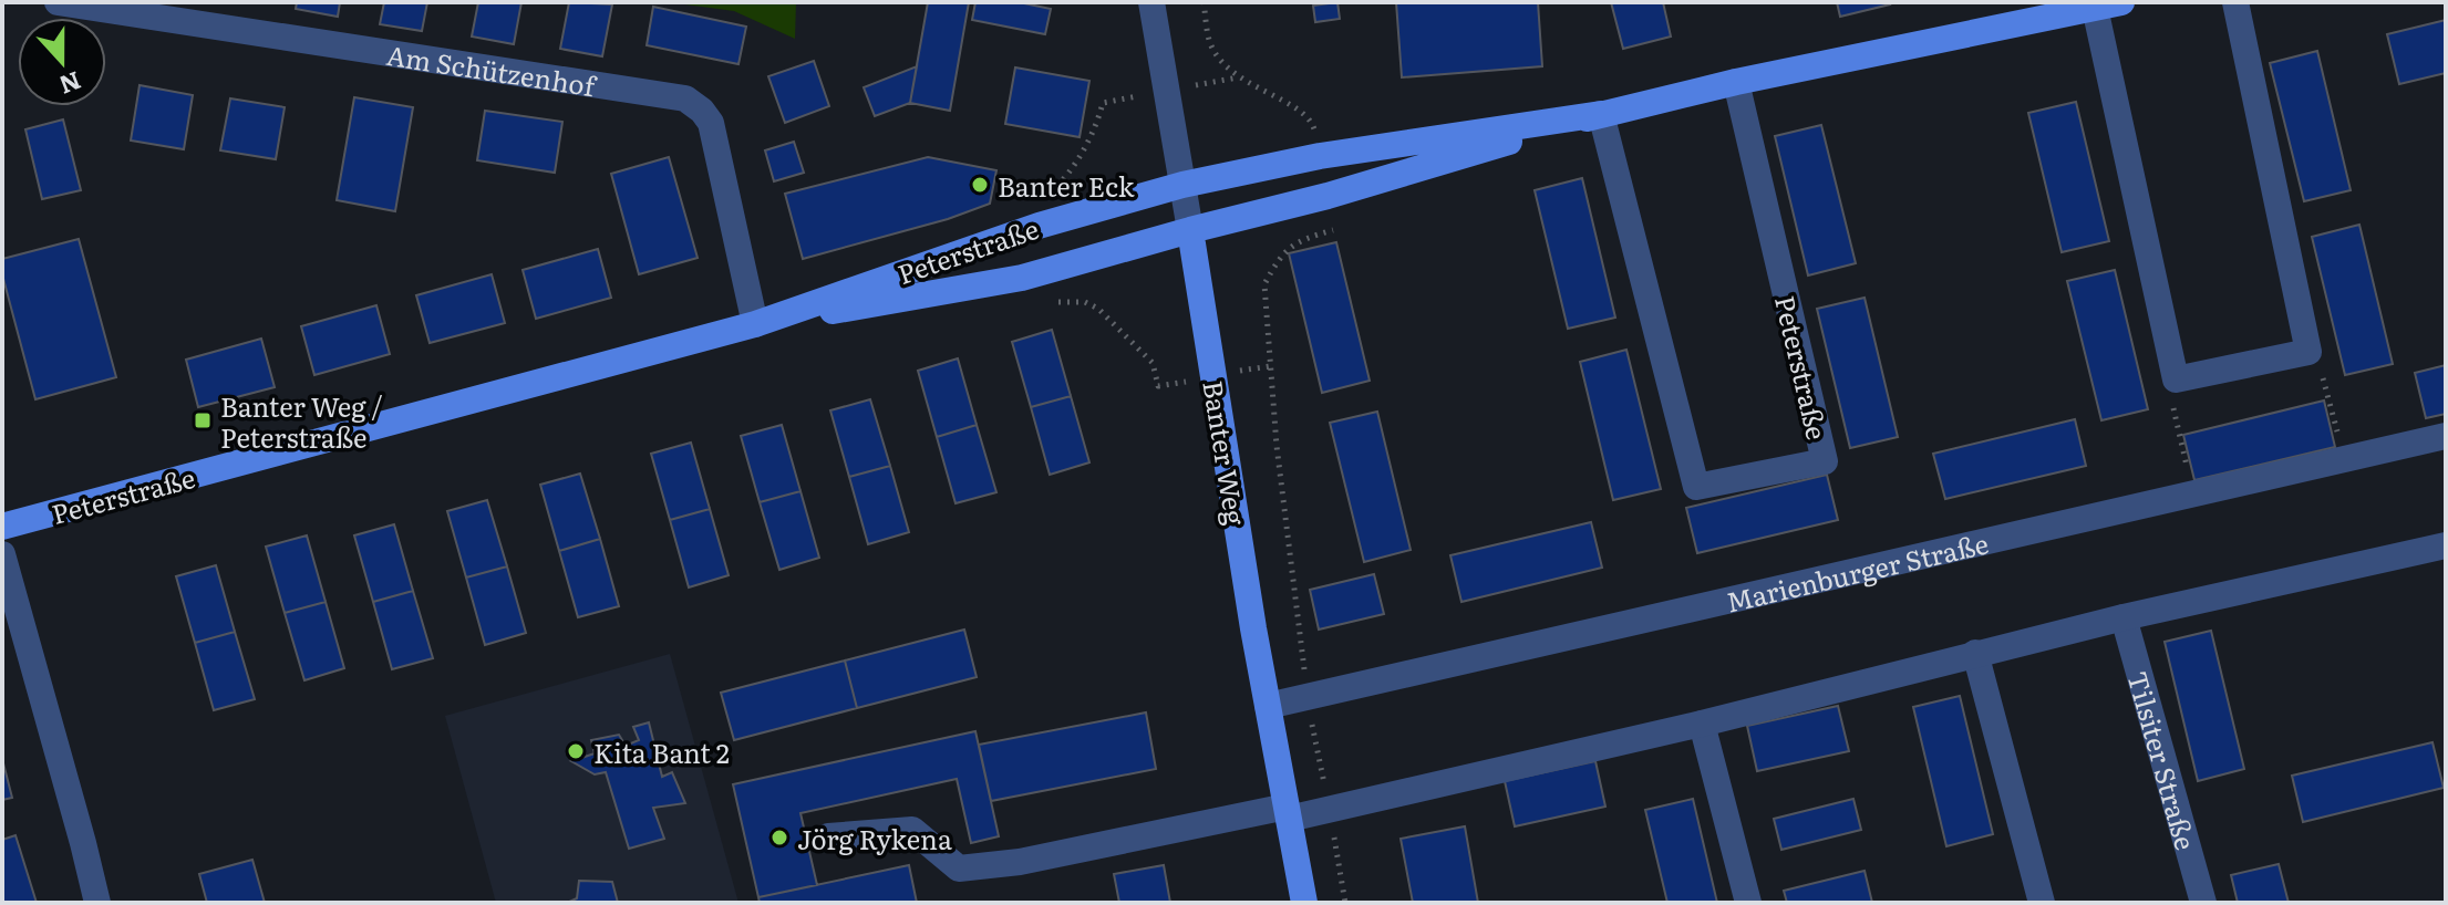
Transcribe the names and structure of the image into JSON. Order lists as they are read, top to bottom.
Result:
{
  "streets": {
    "main road": ["Peterstraße", "Banter Weg"],
    "street": ["Am Schützenhof", "Marienburger Straße", "Tilsiter Straße"]
  },
  "crossings": [
    ["Am Schützenhof", "Peterstraße"],
    ["Peterstraße", "Banter Weg"],
    ["Banter Weg", "Marienburger Straße"]
  ],
  "places": {
    "other": ["Banter Eck", "Kita Bant 2", "Jörg Rykena"],
    "transit": ["Banter Weg / Peterstraße"]
  },
  "north": "bottom"
}
